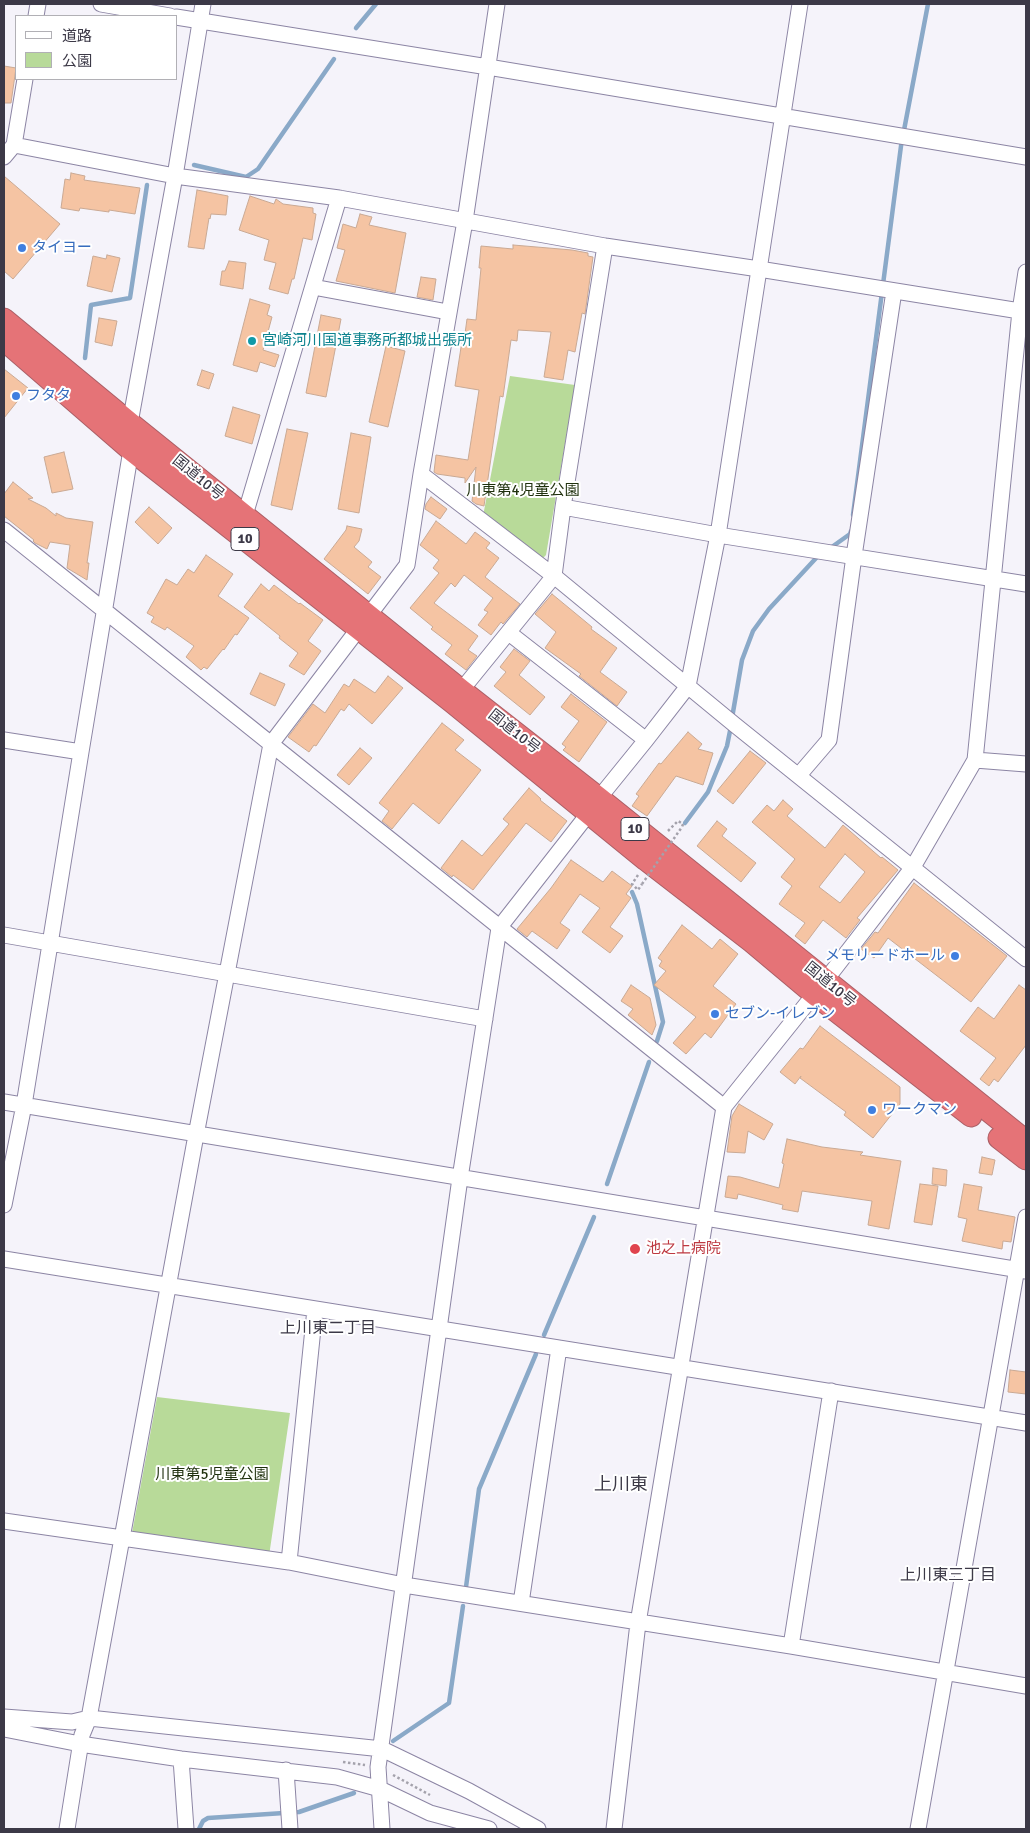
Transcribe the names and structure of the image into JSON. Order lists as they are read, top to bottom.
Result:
{
  "streets": {
    "highway": ["国道10号", "10"]
  },
  "districts": ["上川東二丁目", "上川東", "上川東三丁目"],
  "parks": ["川東第4児童公園", "川東第5児童公園"],
  "places": [
    "タイヨー",
    "宮崎河川国道事務所都城出張所",
    "フタタ",
    "メモリードホール",
    "セブン-イレブン",
    "ワークマン",
    "池之上病院"
  ],
  "legend": ["道路", "公園"]
}
